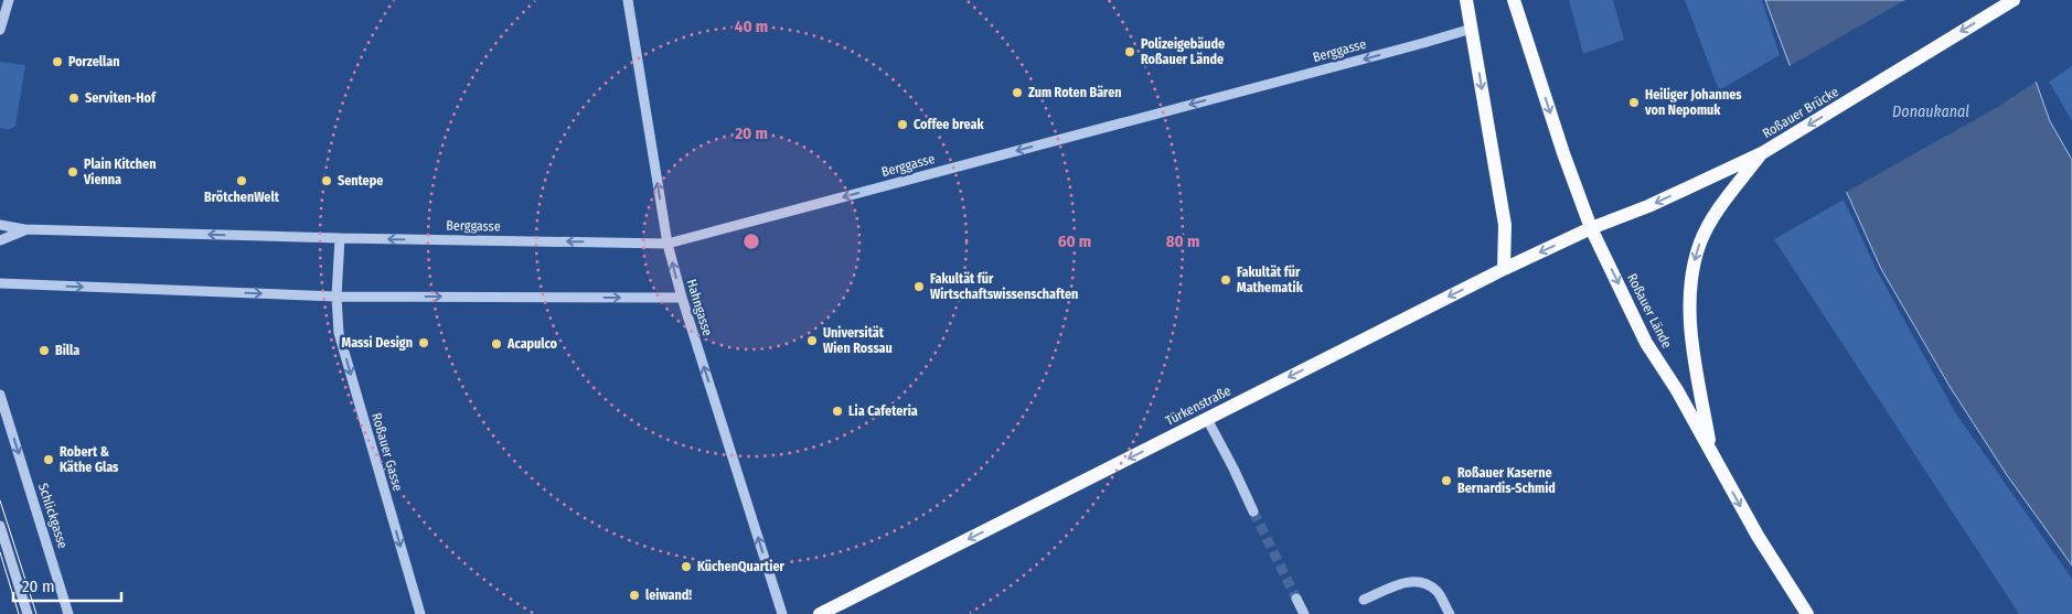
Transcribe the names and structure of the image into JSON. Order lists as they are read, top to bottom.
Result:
{
  "streets": {
    "main road": ["Roßauer Brücke", "Roßauer Lände", "Türkenstraße"],
    "street": [
      "Berggasse",
      "Hahngasse",
      "Roßauer Gasse",
      "Schlickgasse"
    ]
  },
  "crossings": [
    ["Berggasse", "Hahngasse"],
    ["Roßauer Brücke", "Roßauer Lände"],
    ["Roßauer Brücke", "Türkenstraße"],
    ["Roßauer Lände", "Türkenstraße"]
  ],
  "one_way": [
    "Roßauer Brücke",
    "Hahngasse",
    "Türkenstraße",
    "Roßauer Gasse"
  ],
  "water": ["Donaukanal"],
  "places": [
    "Polizeigebäude Roßauer Lände",
    "Porzellan",
    "Zum Roten Bären",
    "Serviten-Hof",
    "Heiliger Johannes von Nepomuk",
    "Coffee break",
    "Plain Kitchen Vienna",
    "BrötchenWelt",
    "Sentepe",
    "Fakultät für Mathematik",
    "Fakultät für Wirtschaftswissenschaften",
    "Universität Wien Rossau",
    "Massi Design",
    "Acapulco",
    "Billa",
    "Lia Cafeteria",
    "Robert & Käthe Glas",
    "Roßauer Kaserne Bernardis-Schmid",
    "KüchenQuartier",
    "leiwand!"
  ],
  "scale_bar": "20 m",
  "rings": [
    "40 m",
    "20 m",
    "60 m",
    "80 m"
  ]
}
